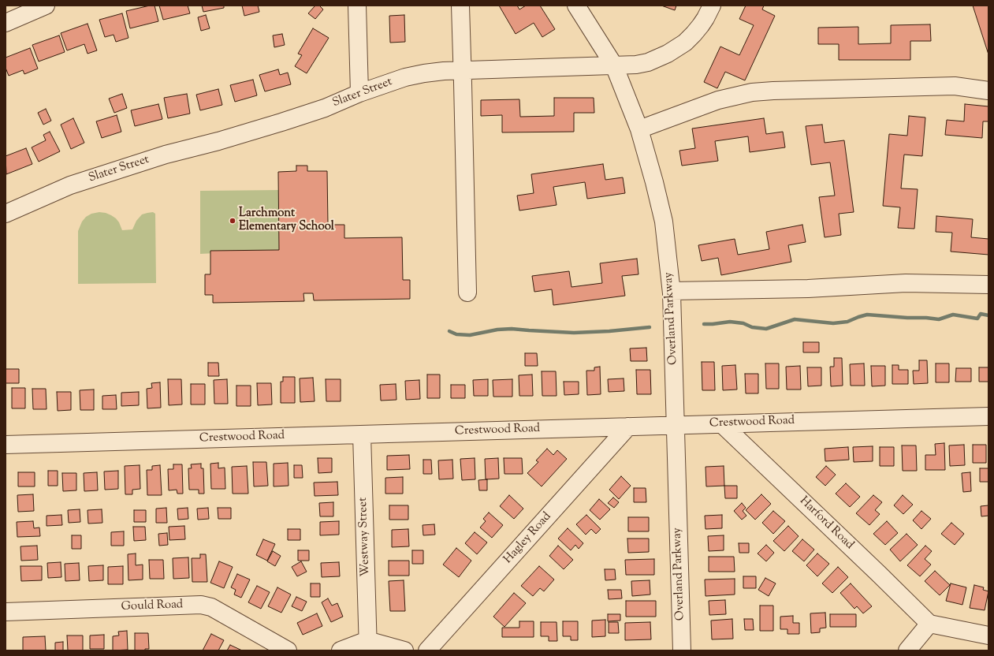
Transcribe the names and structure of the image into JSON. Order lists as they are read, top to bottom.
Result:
{
  "streets": {
    "street": [
      "Slater Street",
      "Overland Parkway",
      "Crestwood Road",
      "Harford Road",
      "Westway Street",
      "Hagley Road",
      "Gould Road"
    ]
  },
  "crossings": [
    ["Slater Street", "Overland Parkway"],
    ["Overland Parkway", "Crestwood Road"],
    ["Crestwood Road", "Harford Road"],
    ["Crestwood Road", "Westway Street"],
    ["Crestwood Road", "Hagley Road"]
  ],
  "places": ["Larchmont Elementary School"]
}
